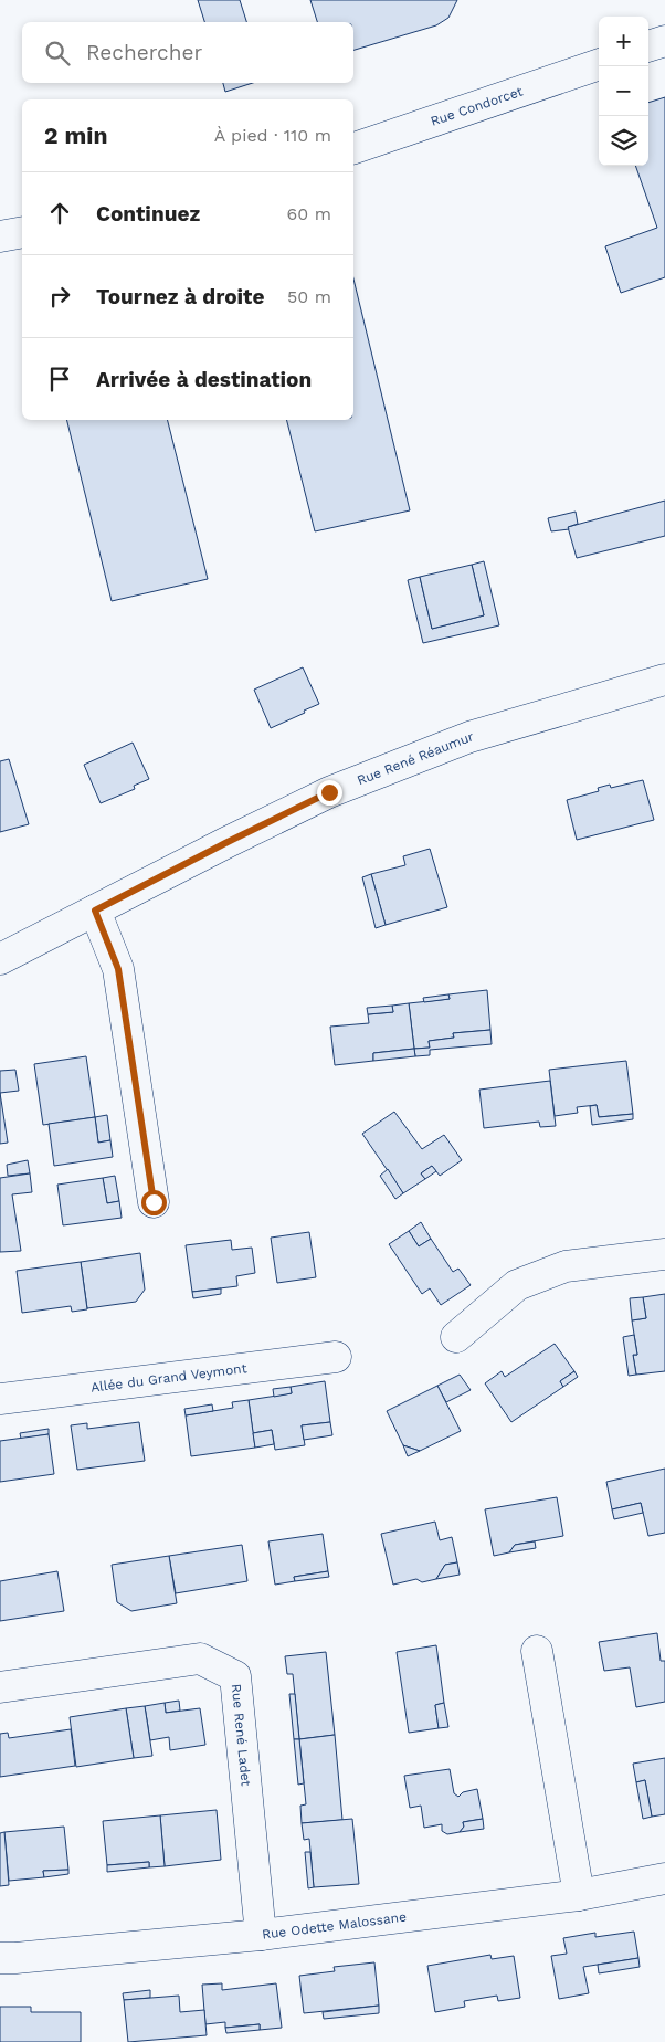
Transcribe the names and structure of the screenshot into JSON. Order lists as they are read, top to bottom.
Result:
{
  "streets": {
    "street": [
      "Rue Condorcet",
      "Rue René Réaumur",
      "Allée du Grand Veymont",
      "Rue René Ladet",
      "Rue Odette Malossane"
    ]
  },
  "crossings": [
    ["Rue René Ladet", "Rue Odette Malossane"]
  ],
  "page": {
    "map_buttons": ["+", "−"],
    "search": "Rechercher",
    "heading": ["2 min", "À pied · 110 m"],
    "list": [
      ["Continuez", "60 m"],
      ["Tournez à droite", "50 m"],
      "Arrivée à destination"
    ]
  }
}
